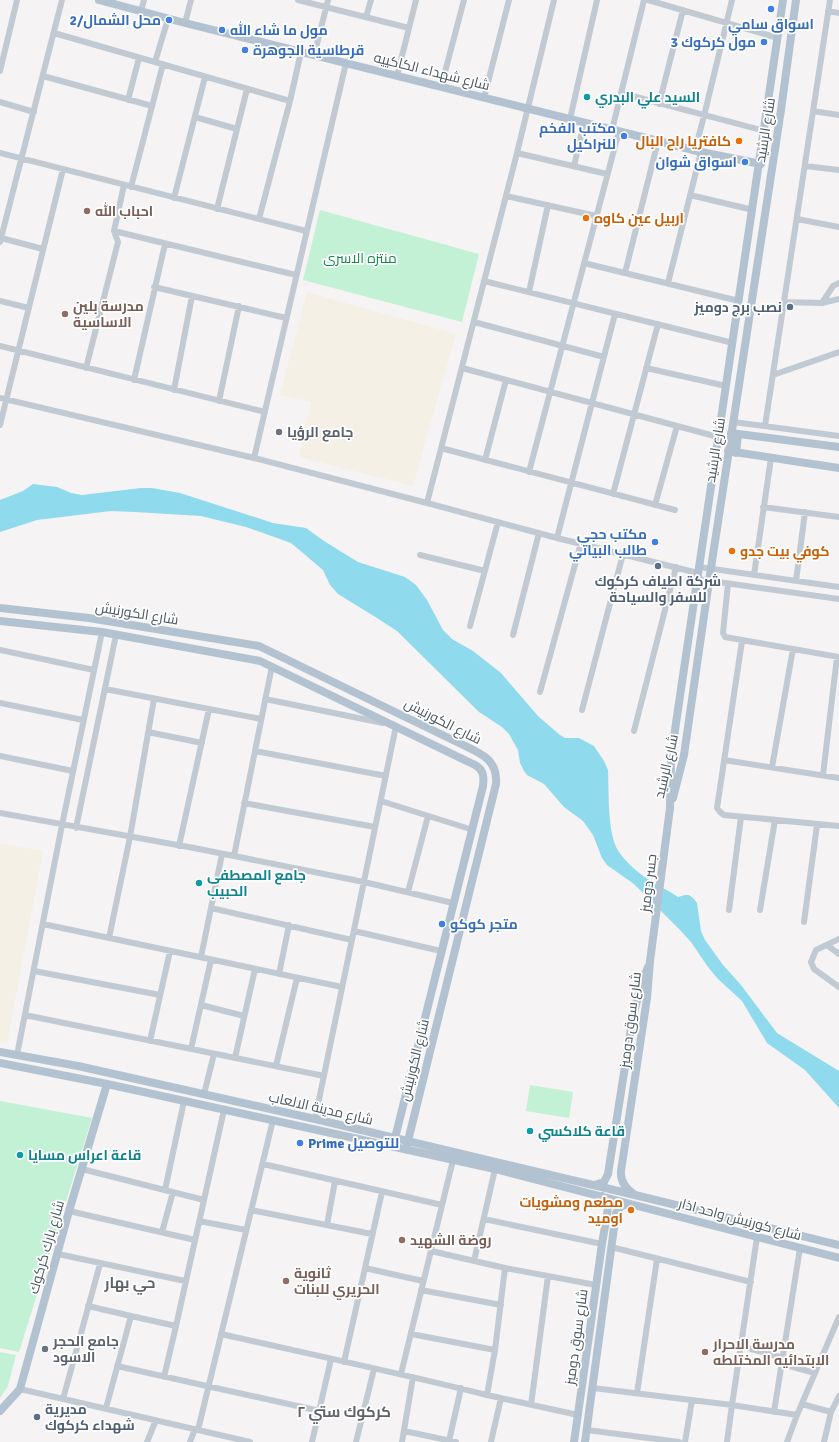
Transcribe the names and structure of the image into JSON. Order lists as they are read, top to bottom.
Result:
{
  "streets": {
    "main road": [
      "شارع شهداء الكاكييه",
      "شارع الرشيد",
      "شارع الكورنيش",
      "جسر دوميز",
      "شارع سوق دوميز",
      "شارع مدينة الالعاب",
      "شارع كورنيش واحد اذار",
      "شارع بارك كركوك"
    ]
  },
  "crossings": [
    ["شارع شهداء الكاكييه", "شارع الرشيد"],
    ["شارع الرشيد", "جسر دوميز"],
    ["شارع الكورنيش", "شارع مدينة الالعاب"],
    ["جسر دوميز", "شارع سوق دوميز"],
    ["شارع سوق دوميز", "شارع مدينة الالعاب"],
    ["شارع سوق دوميز", "شارع كورنيش واحد اذار"],
    ["شارع مدينة الالعاب", "شارع كورنيش واحد اذار"],
    ["شارع مدينة الالعاب", "شارع بارك كركوك"]
  ],
  "districts": ["حي بهار", "كركوك ستي ٢"],
  "parks": ["منتزه الاسرى"],
  "places": [
    "اسواق سامي",
    "محل الشمال/2",
    "مول ما شاء الله",
    "مول كركوك 3",
    "قرطاسية الجوهرة",
    "السيد علي البدري",
    "مكتب الفخم للنراكيل",
    "كافتريا راح البال",
    "اسواق شوان",
    "احباب الله",
    "اربيل عين كاوه",
    "نصب برج دوميز",
    "مدرسة بلين الاساسية",
    "جامع الرؤيا",
    "مكتب حجي طالب البياتي",
    "كوفي بيت جدو",
    "شركة اطياف كركوك للسفر والسياحة",
    "جامع المصطفى الحبيب",
    "متجر كوكو",
    "قاعة كلاكسي",
    "Prime للتوصيل",
    "قاعة اعراس مسايا",
    "مطعم ومشويات اوميد",
    "روضة الشهيد",
    "ثانوية الحريري للبنات",
    "جامع الحجر الاسود",
    "مدرسة الاحرار الابتدائيه المختلطه",
    "مديرية شهداء كركوك"
  ]
}
